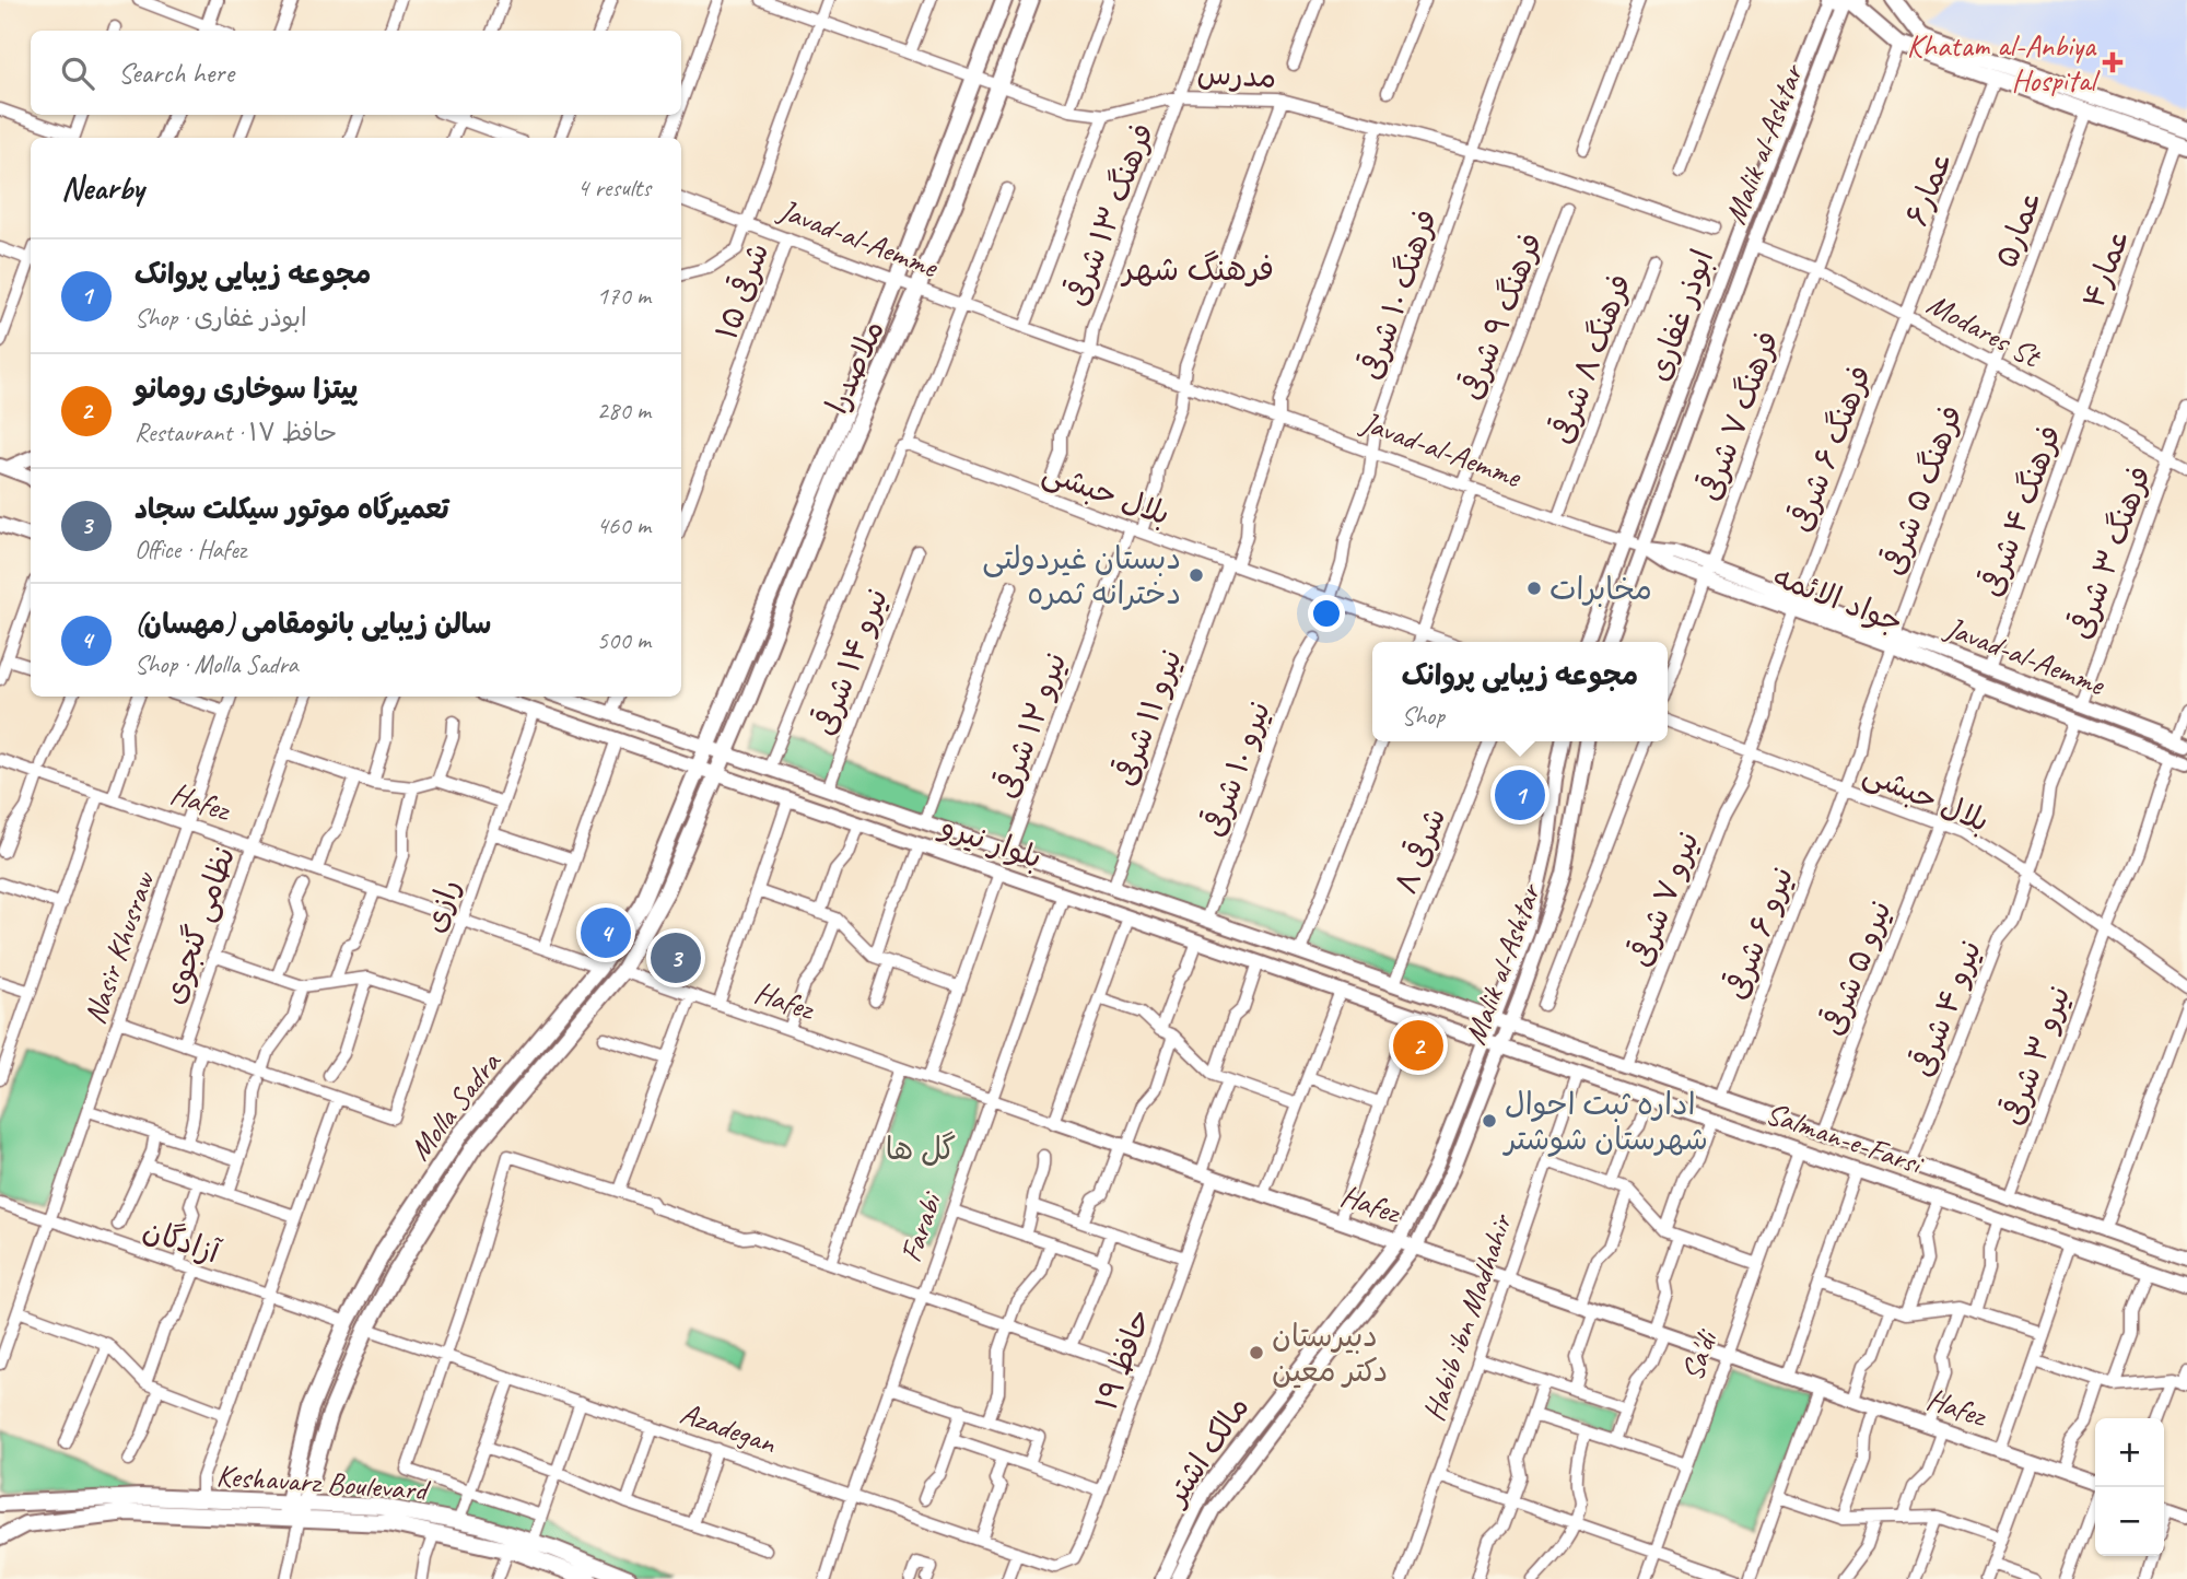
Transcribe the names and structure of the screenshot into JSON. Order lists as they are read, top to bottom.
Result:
{
  "streets": {
    "main road": ["ملاصدرا", "Molla Sadra", "Keshavarz Boulevard"],
    "street": [
      "مدرس",
      "Malik al-Ashtar",
      "عمار۶",
      "فرهنگ ۱۳ شرقی",
      "عمار۵",
      "Javad-al-Aemme",
      "عمار۴",
      "۱۵ شرقی",
      "فرهنگ ۱۰ شرقی",
      "ابوذر غفاری",
      "فرهنگ ۹ شرقی",
      "Modares St",
      "فرهنگ ۸ شرقی",
      "فرهنگ ۷ شرقی",
      "فرهنگ ۶ شرقی",
      "فرهنگ ۵ شرقی",
      "بلال حبشی",
      "فرهنگ ۴ شرقی",
      "فرهنگ ۳ شرقی",
      "جواد الائمه",
      "نیرو ۱۴ شرقی",
      "نیرو ۱۱ شرقی",
      "نیرو ۱۲ شرقی",
      "نیرو ۱۰ شرقی",
      "Hafez",
      "بلوار نیرو",
      "۸ شرقی",
      "نیرو ۷ شرقی",
      "رازی",
      "نظامی گنجوی",
      "نیرو ۶ شرقی",
      "Nasir Khusraw",
      "نیرو ۵ شرقی",
      "نیرو ۴ شرقی",
      "نیرو ۳ شرقی",
      "Salman-e-Farsi",
      "Farabi",
      "آزادگان",
      "Habib ibn Madhahir",
      "Sa'di",
      "حافظ ۱۹",
      "Azadegan",
      "مالک اشتر"
    ]
  },
  "crossings": [
    ["مدرس", "فرهنگ ۱۳ شرقی"],
    ["مدرس", "فرهنگ ۱۰ شرقی"],
    ["مدرس", "ملاصدرا"],
    ["مدرس", "نیرو ۱۱ شرقی"],
    ["مدرس", "نیرو ۱۲ شرقی"],
    ["Malik al-Ashtar", "Javad-al-Aemme"],
    ["Malik al-Ashtar", "ابوذر غفاری"],
    ["Malik al-Ashtar", "Modares St"],
    ["Malik al-Ashtar", "جواد الائمه"],
    ["Malik al-Ashtar", "Hafez"],
    ["Malik al-Ashtar", "بلوار نیرو"],
    ["Malik al-Ashtar", "Salman-e-Farsi"],
    ["Malik al-Ashtar", "مالک اشتر"],
    ["عمار۶", "Modares St"],
    ["عمار۶", "فرهنگ ۶ شرقی"],
    ["فرهنگ ۱۳ شرقی", "Javad-al-Aemme"],
    ["فرهنگ ۱۳ شرقی", "بلال حبشی"],
    ["عمار۵", "Modares St"],
    ["عمار۵", "فرهنگ ۵ شرقی"],
    ["Javad-al-Aemme", "۱۵ شرقی"],
    ["Javad-al-Aemme", "فرهنگ ۱۰ شرقی"],
    ["Javad-al-Aemme", "ابوذر غفاری"],
    ["Javad-al-Aemme", "فرهنگ ۹ شرقی"],
    ["Javad-al-Aemme", "فرهنگ ۸ شرقی"],
    ["Javad-al-Aemme", "ملاصدرا"],
    ["Javad-al-Aemme", "فرهنگ ۵ شرقی"],
    ["Javad-al-Aemme", "فرهنگ ۴ شرقی"],
    ["Javad-al-Aemme", "فرهنگ ۳ شرقی"],
    ["Javad-al-Aemme", "جواد الائمه"],
    ["Javad-al-Aemme", "نیرو ۱۱ شرقی"],
    ["Javad-al-Aemme", "نیرو ۱۲ شرقی"],
    ["عمار۴", "Modares St"],
    ["عمار۴", "فرهنگ ۴ شرقی"],
    ["فرهنگ ۱۰ شرقی", "بلال حبشی"],
    ["فرهنگ ۹ شرقی", "بلال حبشی"],
    ["Modares St", "فرهنگ ۷ شرقی"],
    ["Modares St", "فرهنگ ۶ شرقی"],
    ["Modares St", "فرهنگ ۵ شرقی"],
    ["Modares St", "فرهنگ ۴ شرقی"],
    ["Modares St", "فرهنگ ۳ شرقی"],
    ["ملاصدرا", "بلوار نیرو"],
    ["ملاصدرا", "Molla Sadra"],
    ["فرهنگ ۷ شرقی", "جواد الائمه"],
    ["فرهنگ ۶ شرقی", "بلال حبشی"],
    ["فرهنگ ۶ شرقی", "جواد الائمه"],
    ["فرهنگ ۶ شرقی", "نیرو ۷ شرقی"],
    ["فرهنگ ۵ شرقی", "بلال حبشی"],
    ["فرهنگ ۵ شرقی", "جواد الائمه"],
    ["فرهنگ ۵ شرقی", "نیرو ۶ شرقی"],
    ["بلال حبشی", "نیرو ۱۱ شرقی"],
    ["بلال حبشی", "نیرو ۱۲ شرقی"],
    ["بلال حبشی", "نیرو ۷ شرقی"],
    ["بلال حبشی", "نیرو ۶ شرقی"],
    ["بلال حبشی", "نیرو ۵ شرقی"],
    ["بلال حبشی", "نیرو ۴ شرقی"],
    ["بلال حبشی", "نیرو ۳ شرقی"],
    ["جواد الائمه", "نیرو ۵ شرقی"],
    ["جواد الائمه", "نیرو ۴ شرقی"],
    ["جواد الائمه", "نیرو ۳ شرقی"],
    ["نیرو ۱۴ شرقی", "بلوار نیرو"],
    ["نیرو ۱۱ شرقی", "بلوار نیرو"],
    ["نیرو ۱۲ شرقی", "بلوار نیرو"],
    ["نیرو ۱۰ شرقی", "بلوار نیرو"],
    ["Hafez", "رازی"],
    ["Hafez", "نظامی گنجوی"],
    ["Hafez", "Nasir Khusraw"],
    ["Hafez", "Molla Sadra"],
    ["Hafez", "Farabi"],
    ["Hafez", "Habib ibn Madhahir"],
    ["Hafez", "Sa'di"],
    ["Hafez", "حافظ ۱۹"],
    ["Hafez", "مالک اشتر"],
    ["بلوار نیرو", "۸ شرقی"],
    ["بلوار نیرو", "رازی"],
    ["بلوار نیرو", "Molla Sadra"],
    ["بلوار نیرو", "Salman-e-Farsi"],
    ["بلوار نیرو", "Farabi"],
    ["بلوار نیرو", "مالک اشتر"],
    ["نیرو ۷ شرقی", "Salman-e-Farsi"],
    ["نیرو ۶ شرقی", "Salman-e-Farsi"],
    ["Nasir Khusraw", "آزادگان"],
    ["نیرو ۵ شرقی", "Salman-e-Farsi"],
    ["نیرو ۴ شرقی", "Salman-e-Farsi"],
    ["نیرو ۳ شرقی", "Salman-e-Farsi"],
    ["Molla Sadra", "آزادگان"],
    ["Molla Sadra", "Azadegan"],
    ["Molla Sadra", "Keshavarz Boulevard"],
    ["Salman-e-Farsi", "Habib ibn Madhahir"],
    ["Salman-e-Farsi", "Sa'di"],
    ["Salman-e-Farsi", "مالک اشتر"],
    ["Farabi", "Azadegan"],
    ["حافظ ۱۹", "Azadegan"]
  ],
  "districts": ["فرهنگ شهر"],
  "parks": ["گل ها"],
  "places": {
    "health": ["Khatam al-Anbiya Hospital"],
    "other": [
      "دبستان غیردولتی دخترانه ثمره",
      "مخابرات",
      "اداره ثبت احوال شهرستان شوشتر",
      "دبیرستان دکتر معین"
    ]
  },
  "page": {
    "search": "Search here",
    "heading": ["Nearby", "4 results"],
    "list": [
      {
        "mark": "1",
        "name": "مجوعه زیبایی پروانک",
        "note": "Shop · ابوذر غفاری",
        "value": "170 m"
      },
      {
        "mark": "2",
        "name": "پیتزا سوخاری رومانو",
        "note": "Restaurant · حافظ ۱۷",
        "value": "280 m"
      },
      {
        "mark": "3",
        "name": "تعمیرگاه موتور سیکلت سجاد",
        "note": "Office · Hafez",
        "value": "460 m"
      },
      {
        "mark": "4",
        "name": "سالن زیبایی بانومقامی (مهسان)",
        "note": "Shop · Molla Sadra",
        "value": "500 m"
      }
    ],
    "popup": ["مجوعه زیبایی پروانک", "Shop"],
    "pins": [
      "1",
      "4",
      "3",
      "2"
    ],
    "map_buttons": ["+", "−"]
  }
}
